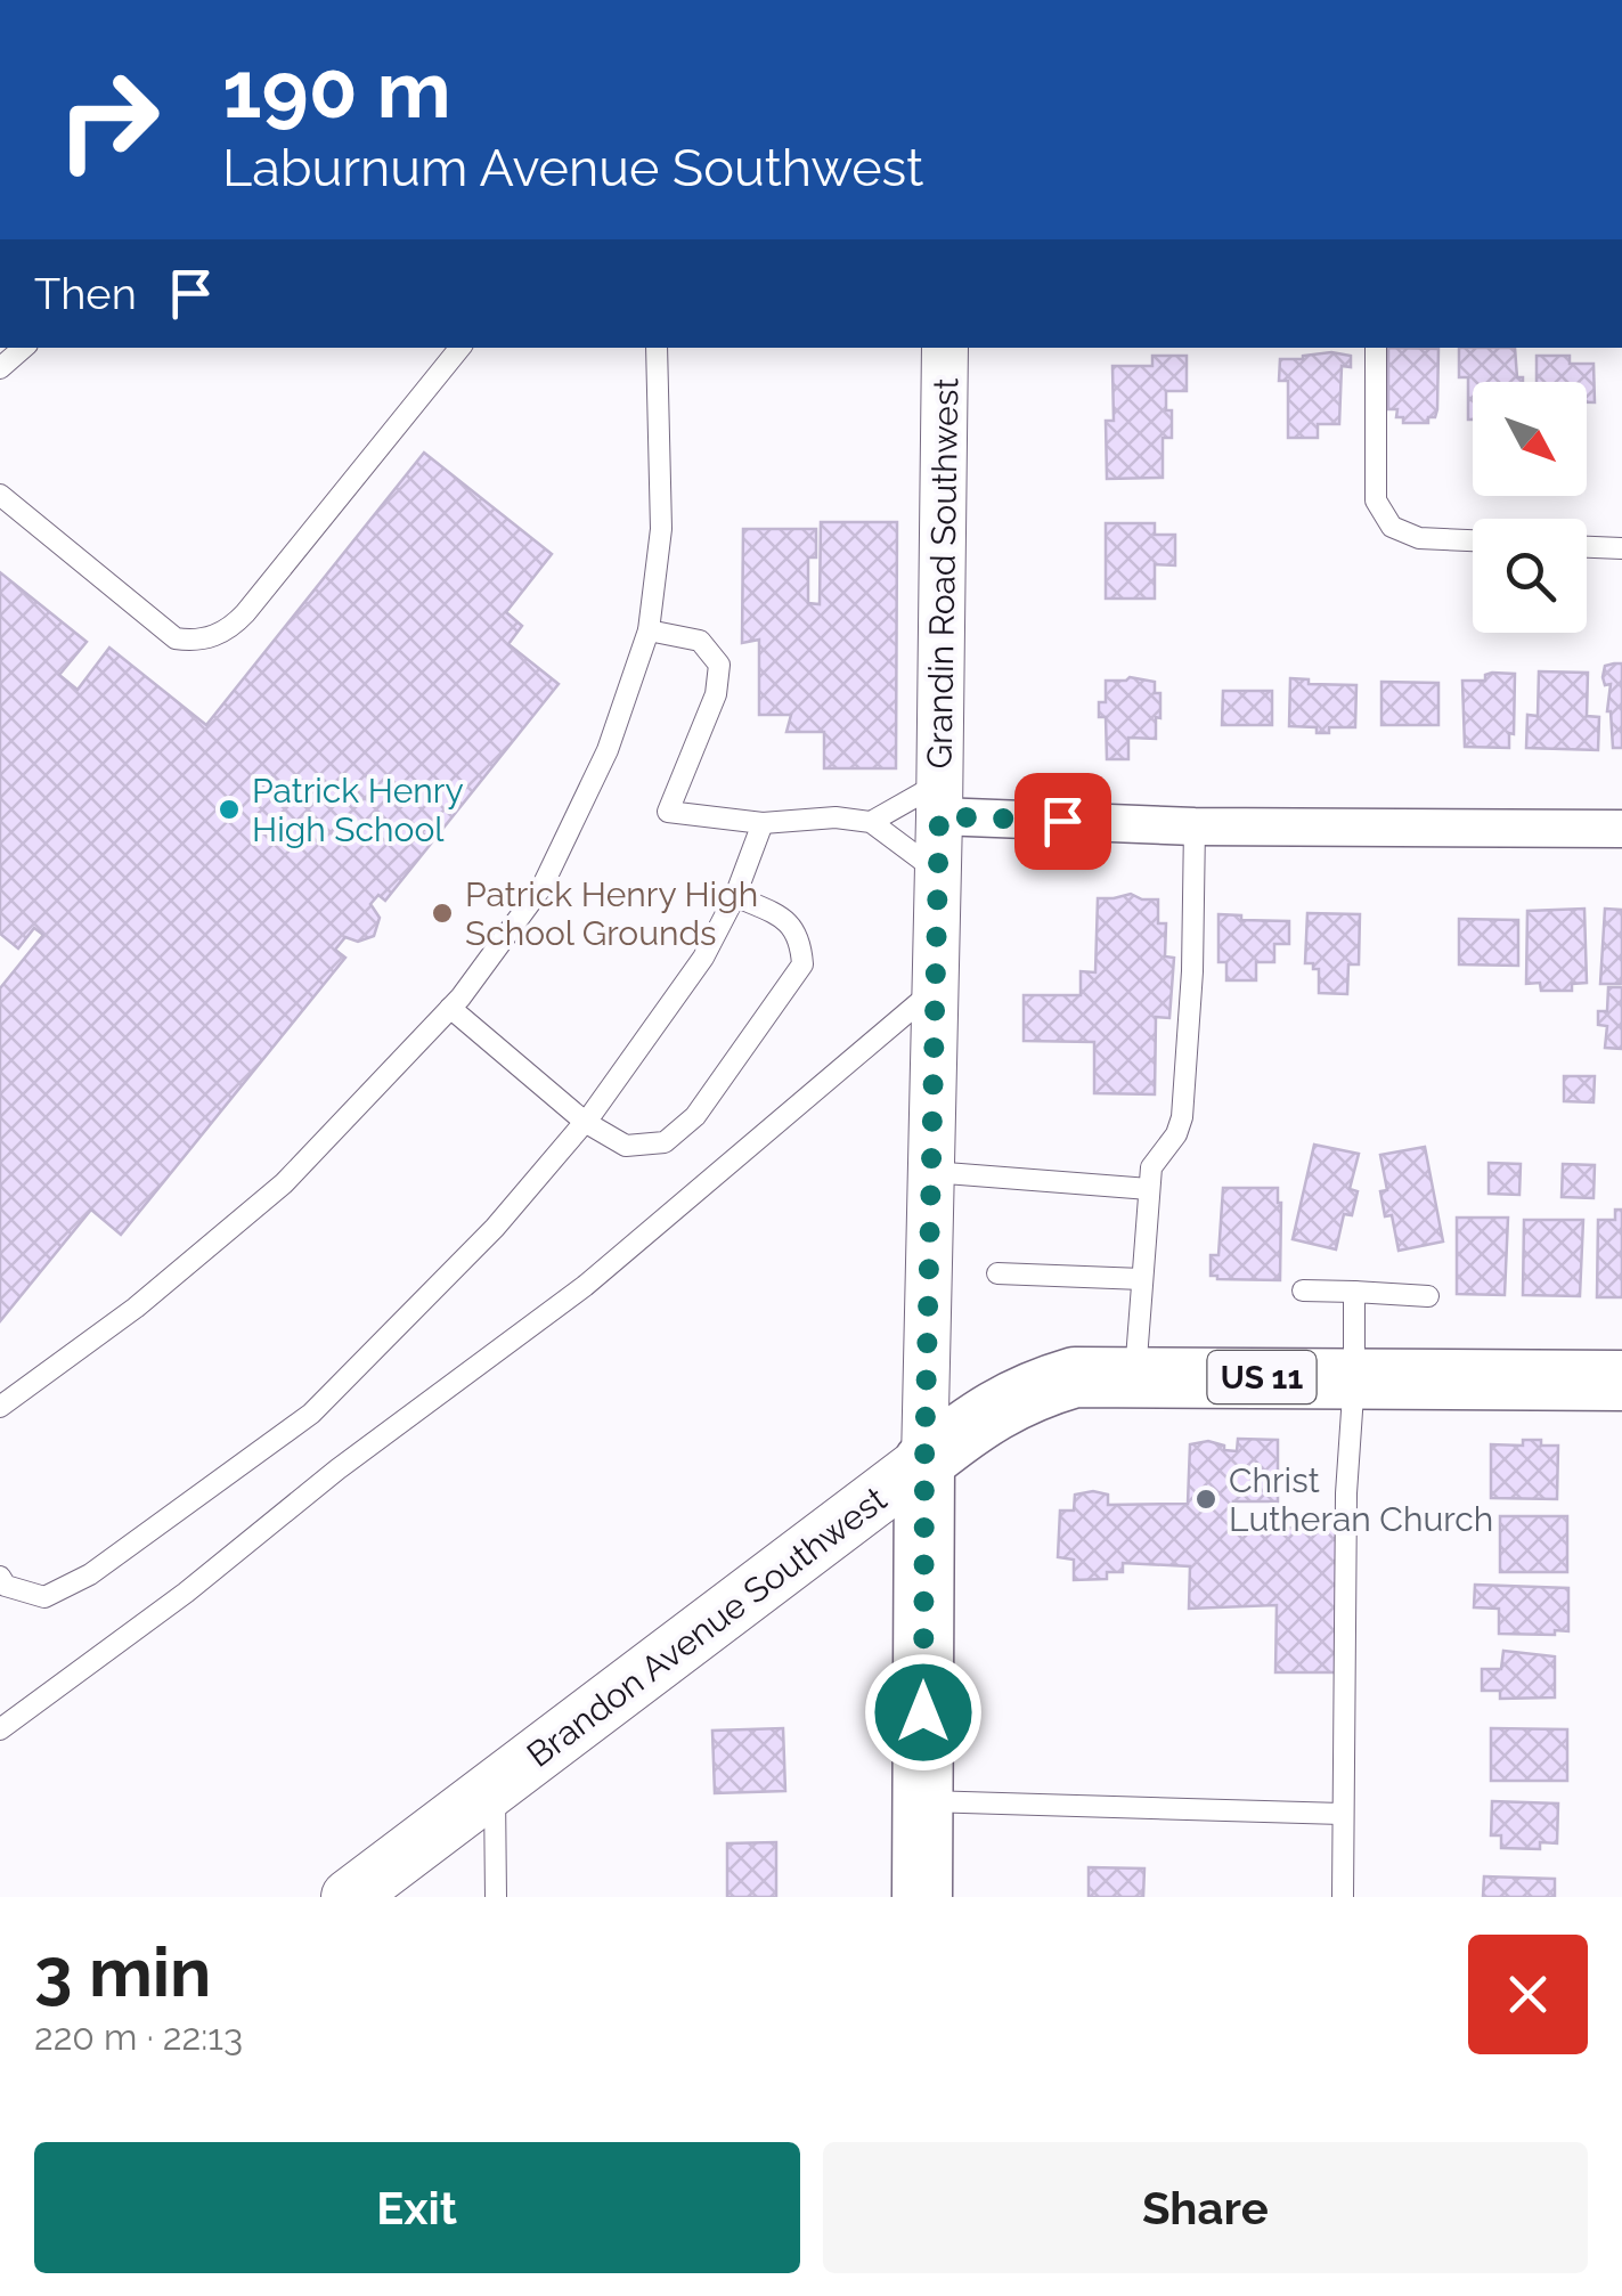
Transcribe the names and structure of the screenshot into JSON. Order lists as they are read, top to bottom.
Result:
{
  "streets": {
    "main road": ["Grandin Road Southwest", "US 11", "Brandon Avenue Southwest"]
  },
  "crossings": [
    ["Grandin Road Southwest", "Brandon Avenue Southwest"]
  ],
  "places": ["Patrick Henry High School", "Patrick Henry High School Grounds", "Christ Lutheran Church"],
  "north": "bottom right",
  "page": {
    "turn": ["190 m", "Laburnum Avenue Southwest"],
    "then": "Then",
    "heading": ["3 min", "220 m · 22:13"],
    "buttons": ["Exit", "Share"]
  }
}
